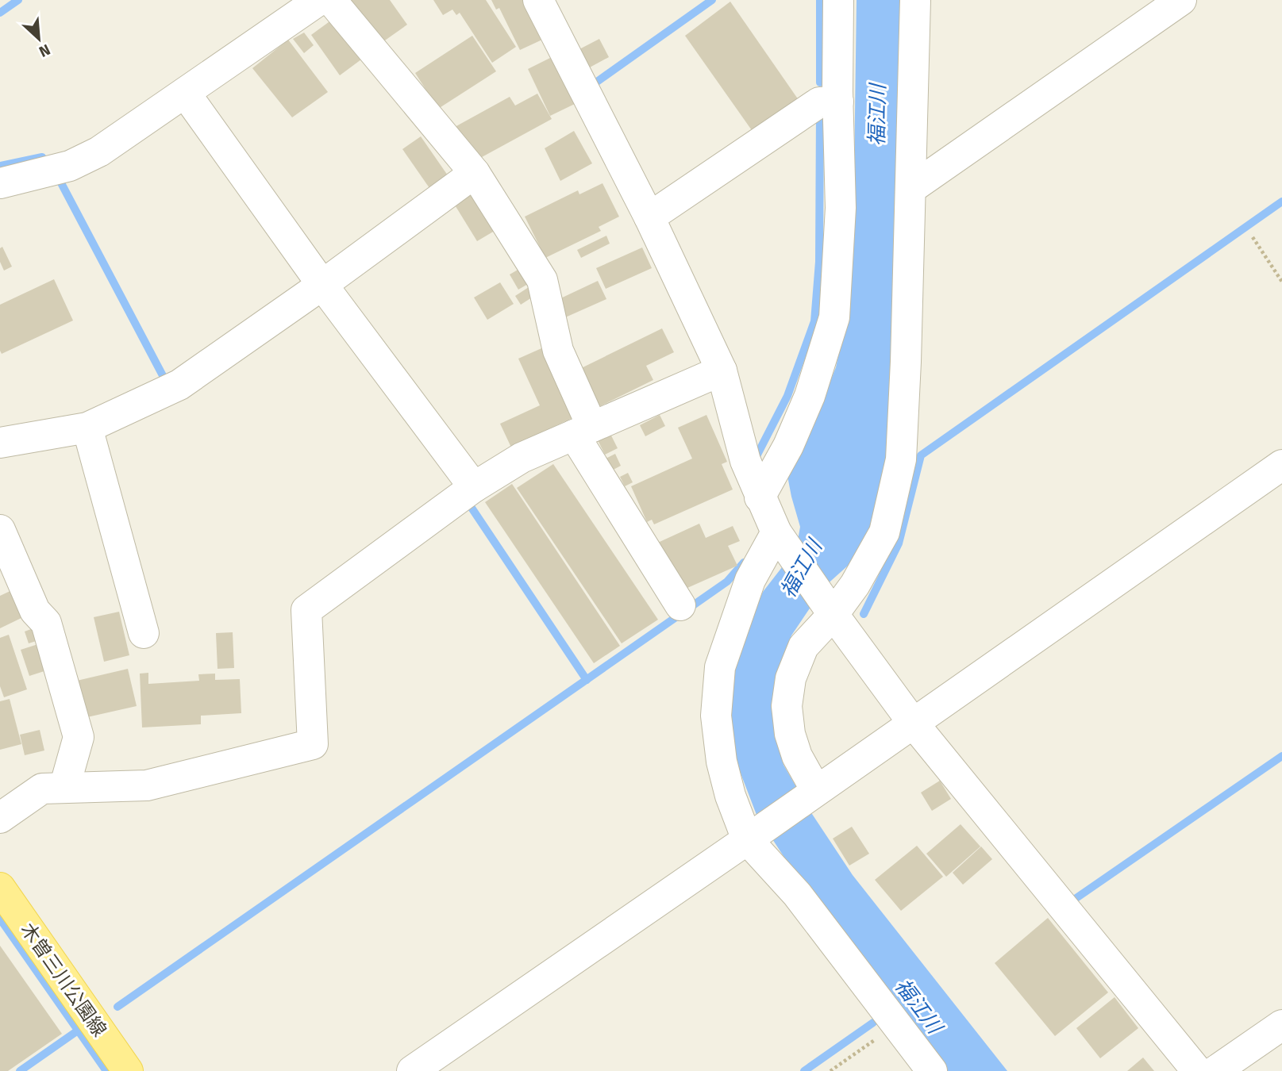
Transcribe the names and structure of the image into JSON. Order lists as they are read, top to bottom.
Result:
{
  "streets": {
    "main road": ["木曽三川公園線"]
  },
  "water": ["福江川"],
  "north": "bottom right"
}
